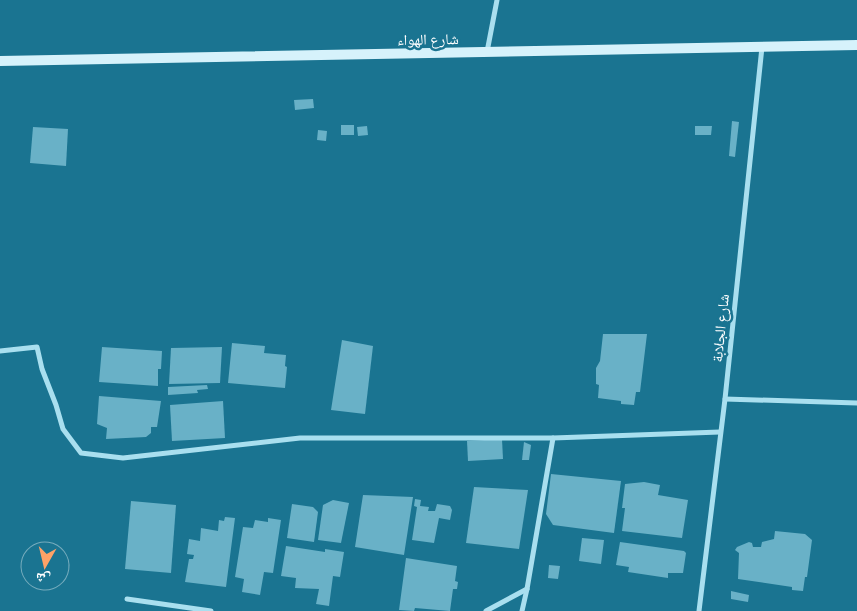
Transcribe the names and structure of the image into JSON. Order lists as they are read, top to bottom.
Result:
{
  "streets": {
    "street": ["شارع الهواء", "شارع الجلابة"]
  },
  "crossings": [
    ["شارع الهواء", "شارع الجلابة"]
  ],
  "north": "bottom"
}
